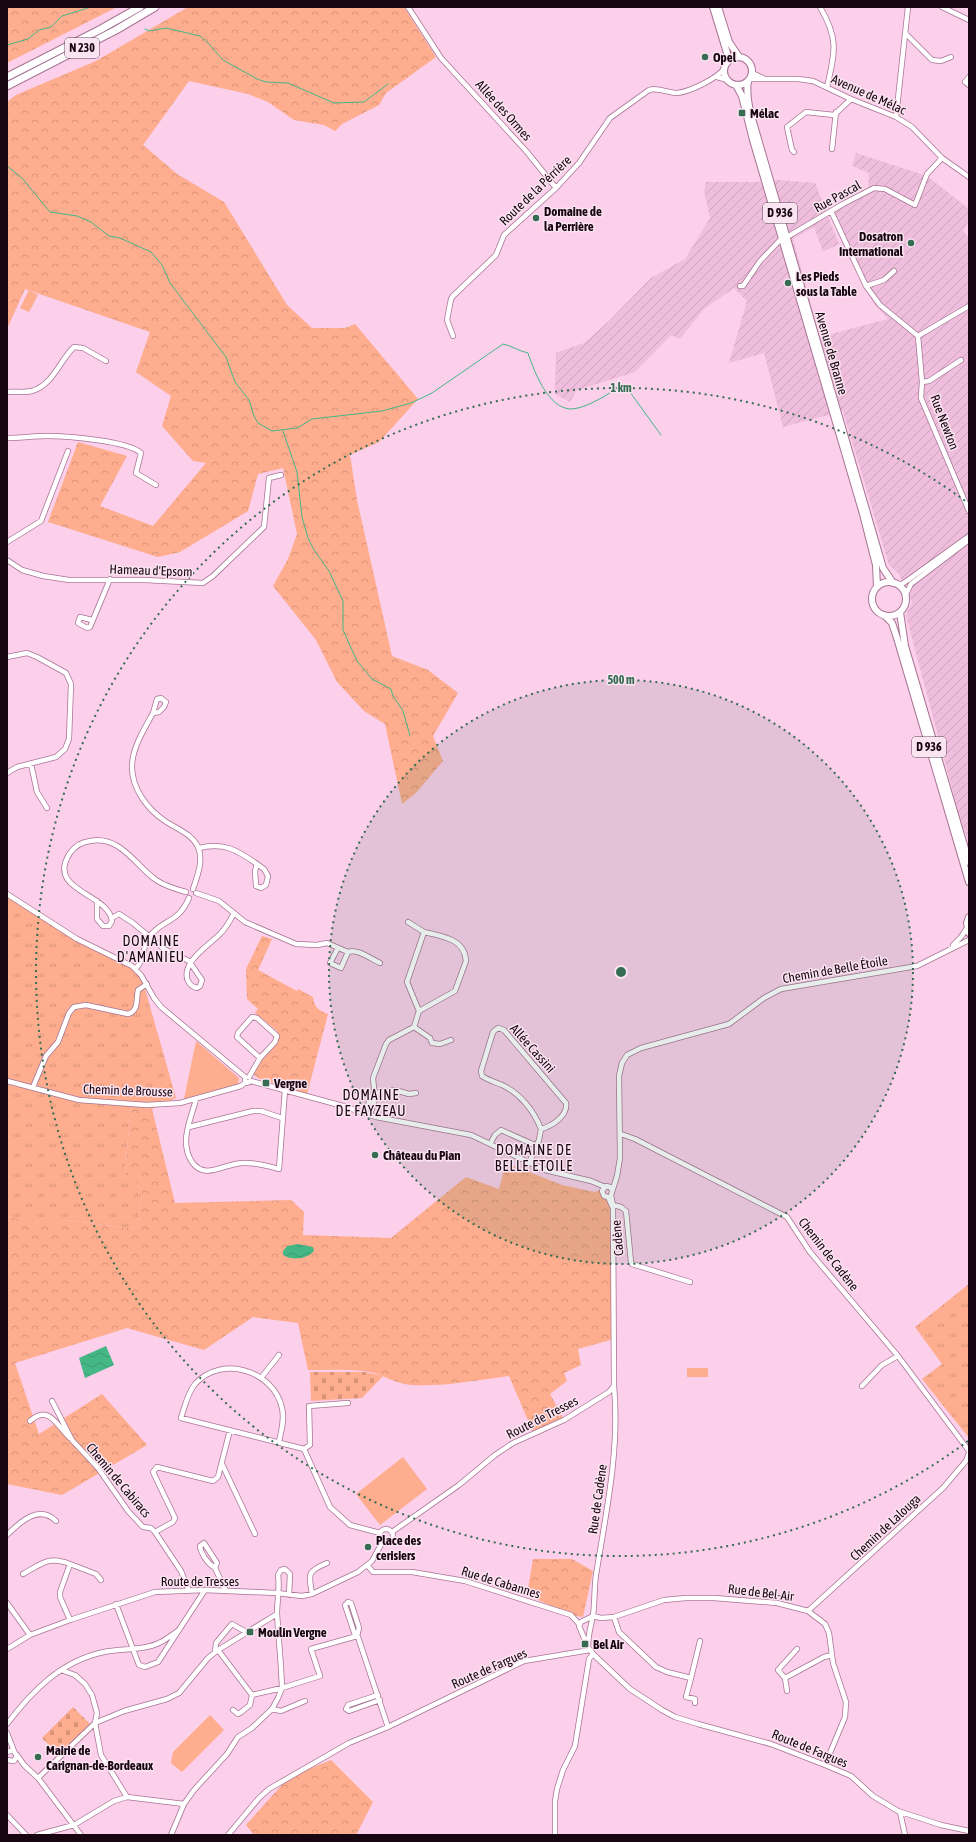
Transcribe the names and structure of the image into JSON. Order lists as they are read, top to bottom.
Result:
{
  "streets": {
    "highway": ["N 230"],
    "main road": ["D 936", "Avenue de Branne"],
    "street": [
      "Avenue de Mélac",
      "Allée des Ormes",
      "Route de la Pérrière",
      "Rue Pascal",
      "Rue Newton",
      "Hameau d'Epsom",
      "Chemin de Belle Étoile",
      "Allée Cassini",
      "Chemin de Brousse",
      "Cadène",
      "Chemin de Cadène",
      "Route de Tresses",
      "Chemin de Cabiracs",
      "Rue de Cadène",
      "Chemin de Lalouga",
      "Rue de Cabannes",
      "Rue de Bel-Air",
      "Route de Fargues"
    ]
  },
  "crossings": [
    ["Avenue de Mélac", "Rue Pascal"],
    ["Avenue de Mélac", "Avenue de Branne"],
    ["Allée des Ormes", "Route de la Pérrière"],
    ["Rue Pascal", "Avenue de Branne"],
    ["D 936", "Avenue de Branne"],
    ["Chemin de Belle Étoile", "Chemin de Cadène"],
    ["Chemin de Cadène", "Chemin de Lalouga"],
    ["Route de Tresses", "Chemin de Cabiracs"],
    ["Route de Tresses", "Rue de Cadène"],
    ["Route de Tresses", "Rue de Cabannes"],
    ["Rue de Cadène", "Rue de Bel-Air"],
    ["Rue de Cadène", "Route de Fargues"],
    ["Chemin de Lalouga", "Rue de Bel-Air"],
    ["Rue de Bel-Air", "Route de Fargues"]
  ],
  "districts": ["DOMAINE D'AMANIEU", "DOMAINE DE FAYZEAU", "DOMAINE DE BELLE ETOILE"],
  "places": {
    "other": [
      "Opel",
      "Domaine de la Perrière",
      "Dosatron International",
      "Les Pieds sous la Table",
      "Château du Pian",
      "Place des cerisiers",
      "Mairie de Carignan-de-Bordeaux"
    ],
    "transit": [
      "Mélac",
      "Vergne",
      "Moulin Vergne",
      "Bel Air"
    ]
  },
  "rings": ["1 km", "500 m"]
}
